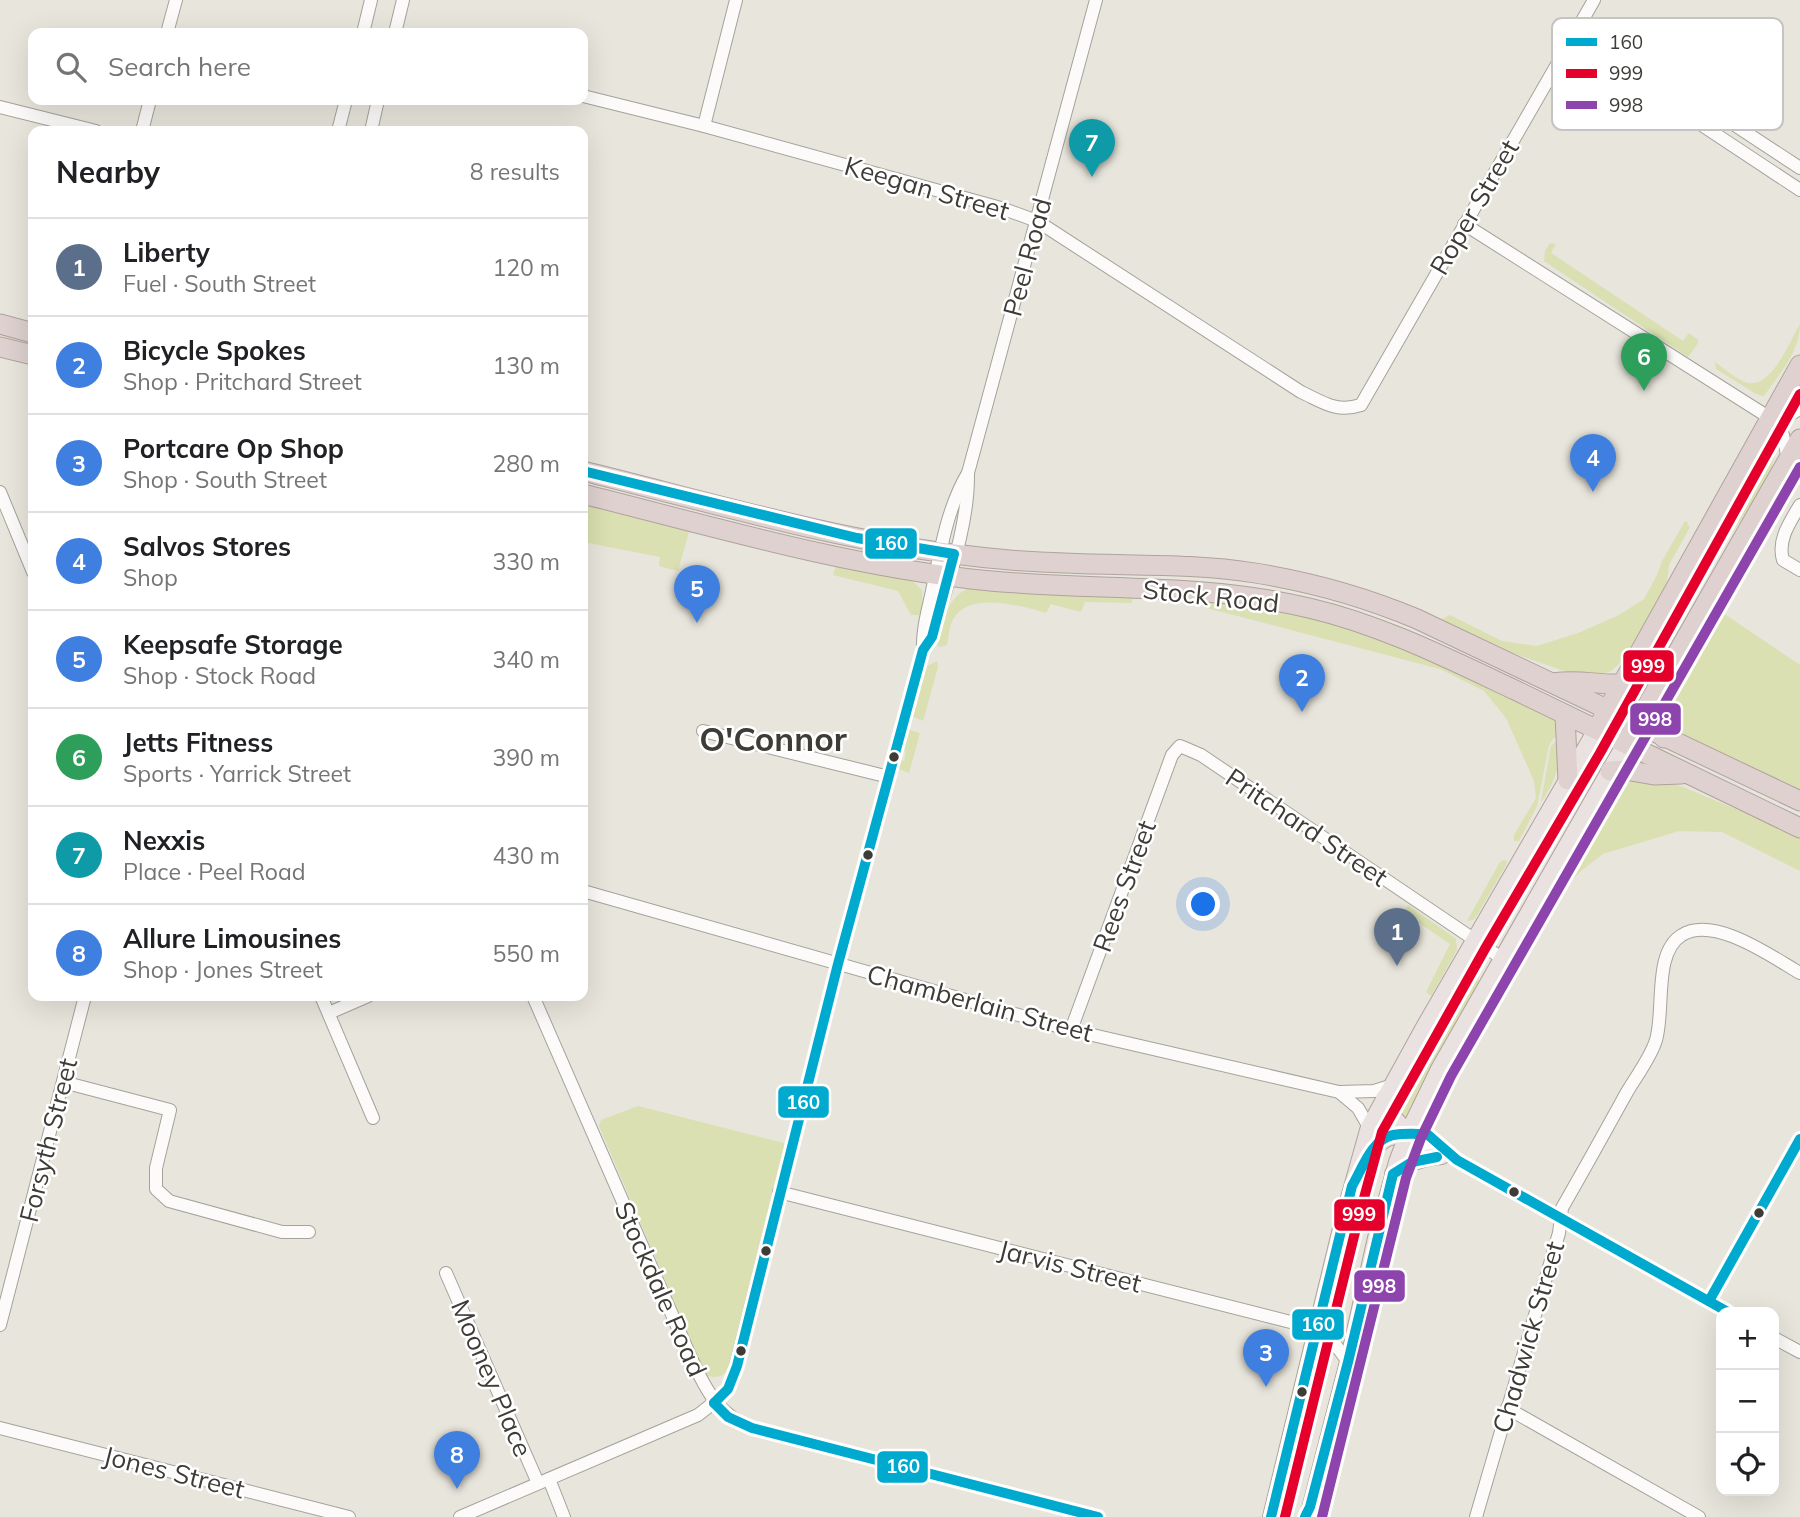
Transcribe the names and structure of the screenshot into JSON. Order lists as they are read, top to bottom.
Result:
{
  "streets": {
    "highway": ["Stock Road"],
    "street": [
      "Keegan Street",
      "Roper Street",
      "Peel Road",
      "Pritchard Street",
      "Rees Street",
      "Chamberlain Street",
      "Forsyth Street",
      "Jarvis Street",
      "Stockdale Road",
      "Chadwick Street",
      "Mooney Place",
      "Jones Street"
    ]
  },
  "crossings": [
    ["Keegan Street", "Roper Street"],
    ["Keegan Street", "Peel Road"],
    ["Peel Road", "Stock Road"],
    ["Peel Road", "Chamberlain Street"],
    ["Peel Road", "Jarvis Street"],
    ["Peel Road", "Stockdale Road"],
    ["Pritchard Street", "Rees Street"],
    ["Rees Street", "Chamberlain Street"]
  ],
  "districts": ["O'Connor"],
  "lines": ["transit line 999", "transit line 998", "transit line 160"],
  "legend": ["160", "999", "998"],
  "page": {
    "search": "Search here",
    "pins": [
      "7",
      "6",
      "4",
      "5",
      "2",
      "1",
      "3",
      "8"
    ],
    "heading": ["Nearby", "8 results"],
    "list": [
      {
        "mark": "1",
        "name": "Liberty",
        "note": "Fuel · South Street",
        "value": "120 m"
      },
      {
        "mark": "2",
        "name": "Bicycle Spokes",
        "note": "Shop · Pritchard Street",
        "value": "130 m"
      },
      {
        "mark": "3",
        "name": "Portcare Op Shop",
        "note": "Shop · South Street",
        "value": "280 m"
      },
      {
        "mark": "4",
        "name": "Salvos Stores",
        "note": "Shop",
        "value": "330 m"
      },
      {
        "mark": "5",
        "name": "Keepsafe Storage",
        "note": "Shop · Stock Road",
        "value": "340 m"
      },
      {
        "mark": "6",
        "name": "Jetts Fitness",
        "note": "Sports · Yarrick Street",
        "value": "390 m"
      },
      {
        "mark": "7",
        "name": "Nexxis",
        "note": "Place · Peel Road",
        "value": "430 m"
      },
      {
        "mark": "8",
        "name": "Allure Limousines",
        "note": "Shop · Jones Street",
        "value": "550 m"
      }
    ],
    "map_buttons": ["+", "−"]
  }
}
